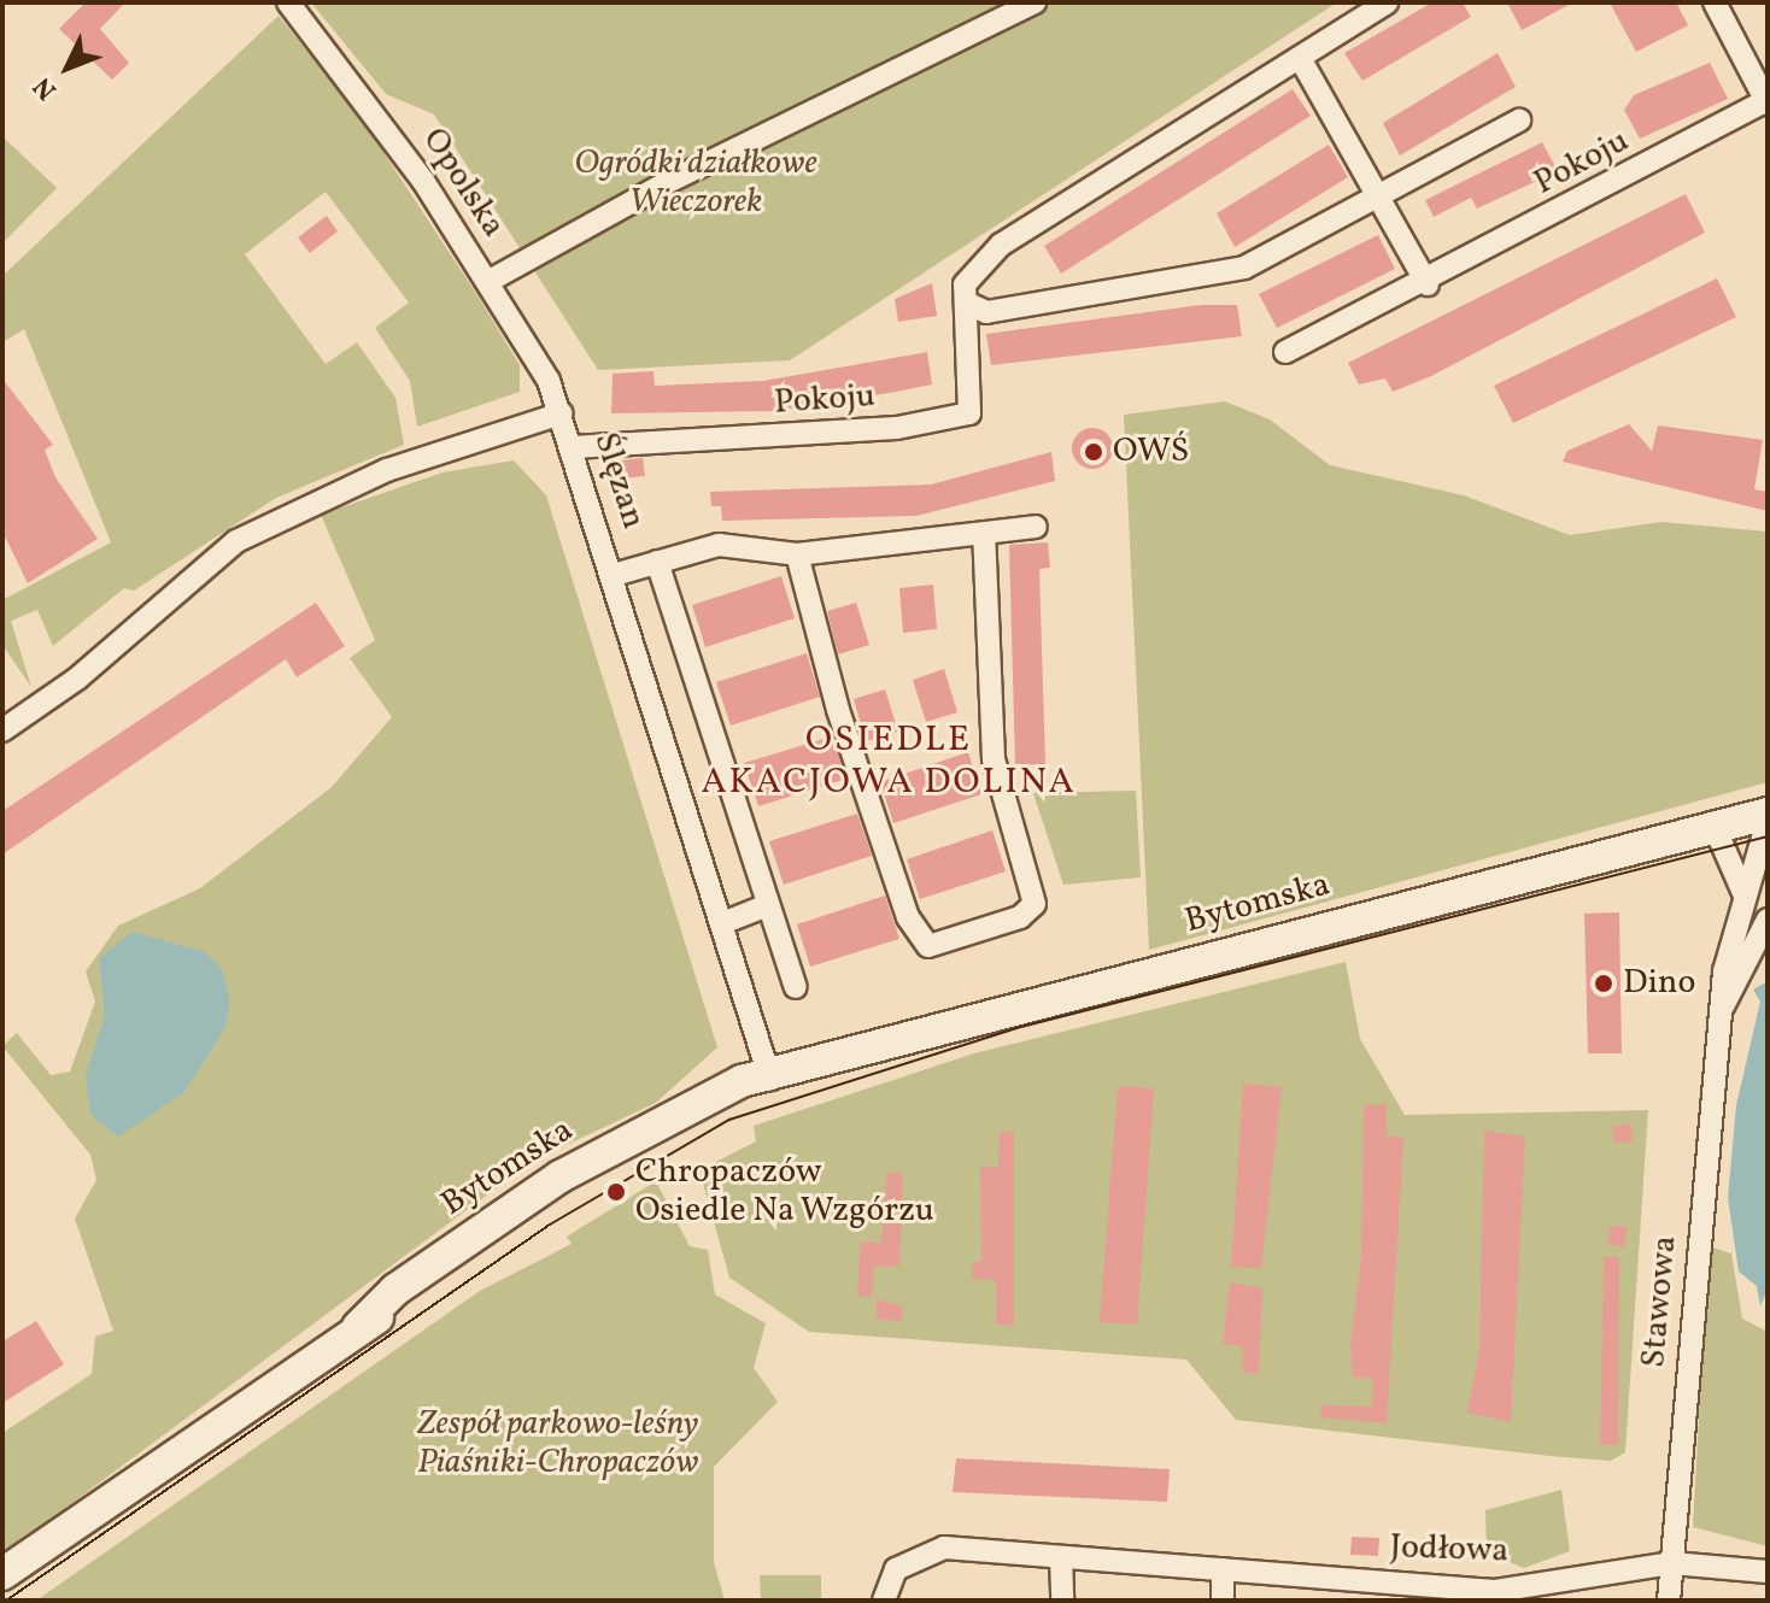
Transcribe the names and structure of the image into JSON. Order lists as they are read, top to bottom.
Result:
{
  "streets": {
    "main road": ["Bytomska"],
    "street": [
      "Pokoju",
      "Opolska",
      "Ślęzan",
      "Stawowa",
      "Jodłowa"
    ]
  },
  "crossings": [
    ["Pokoju", "Ślęzan"],
    ["Opolska", "Ślęzan"],
    ["Ślęzan", "Bytomska"],
    ["Bytomska", "Stawowa"],
    ["Stawowa", "Jodłowa"]
  ],
  "districts": ["OSIEDLE AKACJOWA DOLINA"],
  "parks": ["Ogródki działkowe Wieczorek", "Zespół parkowo-leśny Piaśniki-Chropaczów"],
  "places": ["OWŚ", "Dino", "Chropaczów Osiedle Na Wzgórzu"],
  "north": "bottom left"
}
